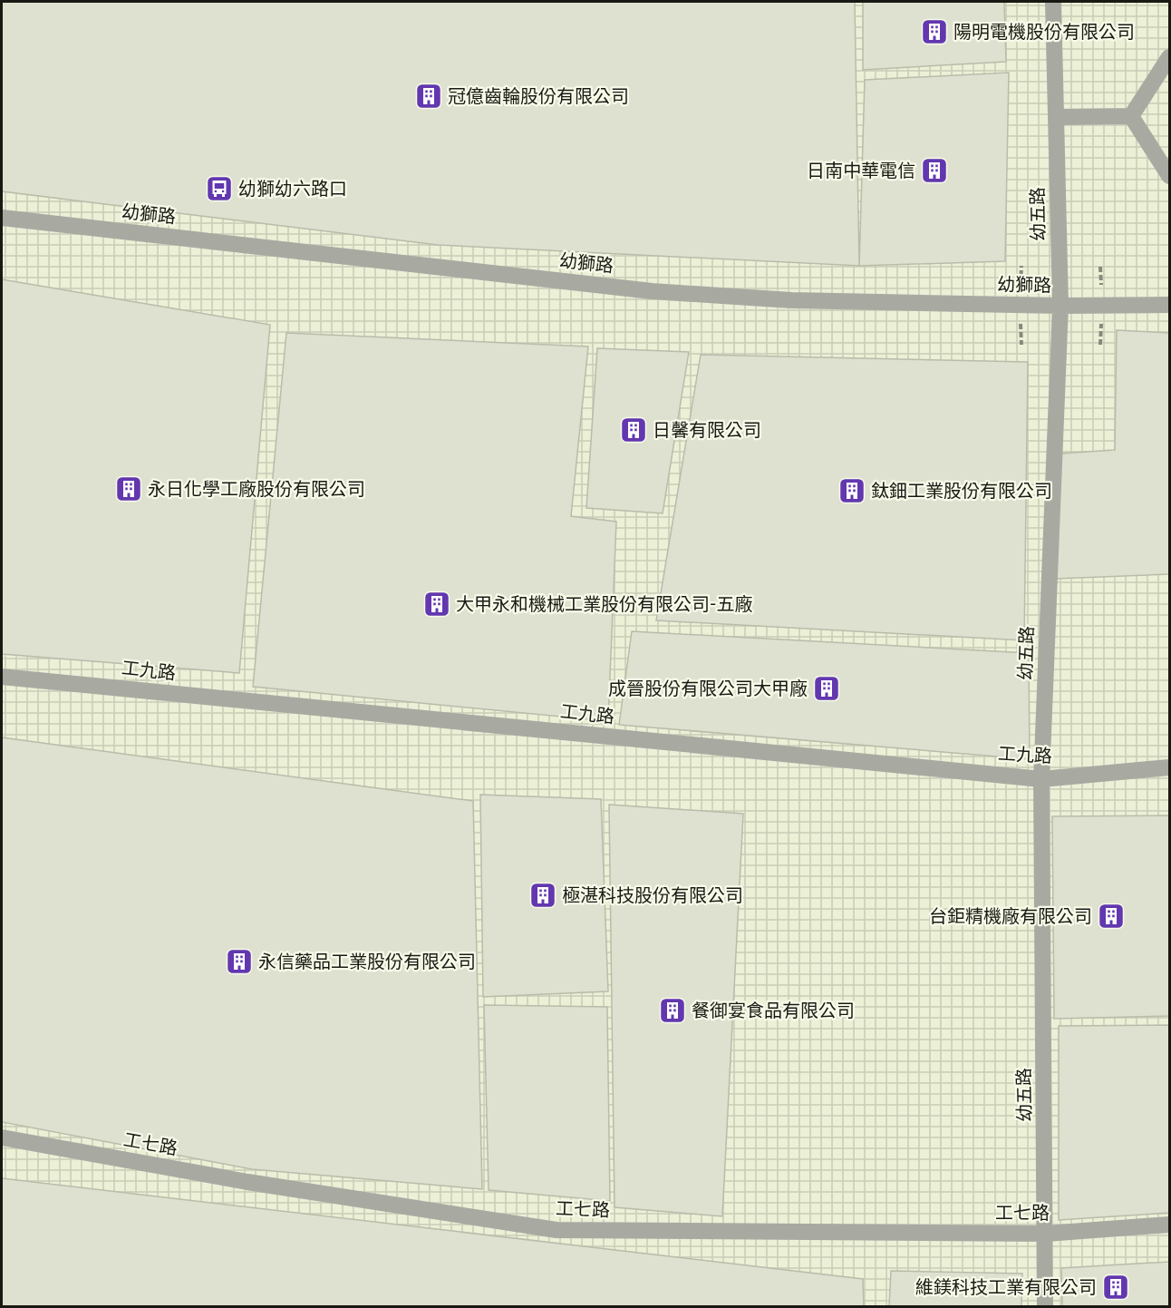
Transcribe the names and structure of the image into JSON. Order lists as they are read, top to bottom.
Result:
{
  "streets": {
    "street": [
      "幼獅路",
      "幼五路",
      "工九路",
      "工七路"
    ]
  },
  "crossings": [
    ["幼獅路", "幼五路"],
    ["幼五路", "工九路"],
    ["幼五路", "工七路"]
  ],
  "places": {
    "building": [
      "陽明電機股份有限公司",
      "冠億齒輪股份有限公司",
      "日南中華電信",
      "日馨有限公司",
      "永日化學工廠股份有限公司",
      "鈦鈿工業股份有限公司",
      "大甲永和機械工業股份有限公司-五廠",
      "成晉股份有限公司大甲廠",
      "極湛科技股份有限公司",
      "台鉅精機廠有限公司",
      "永信藥品工業股份有限公司",
      "餐御宴食品有限公司",
      "維鎂科技工業有限公司"
    ],
    "bus stop": ["幼獅幼六路口"]
  }
}
